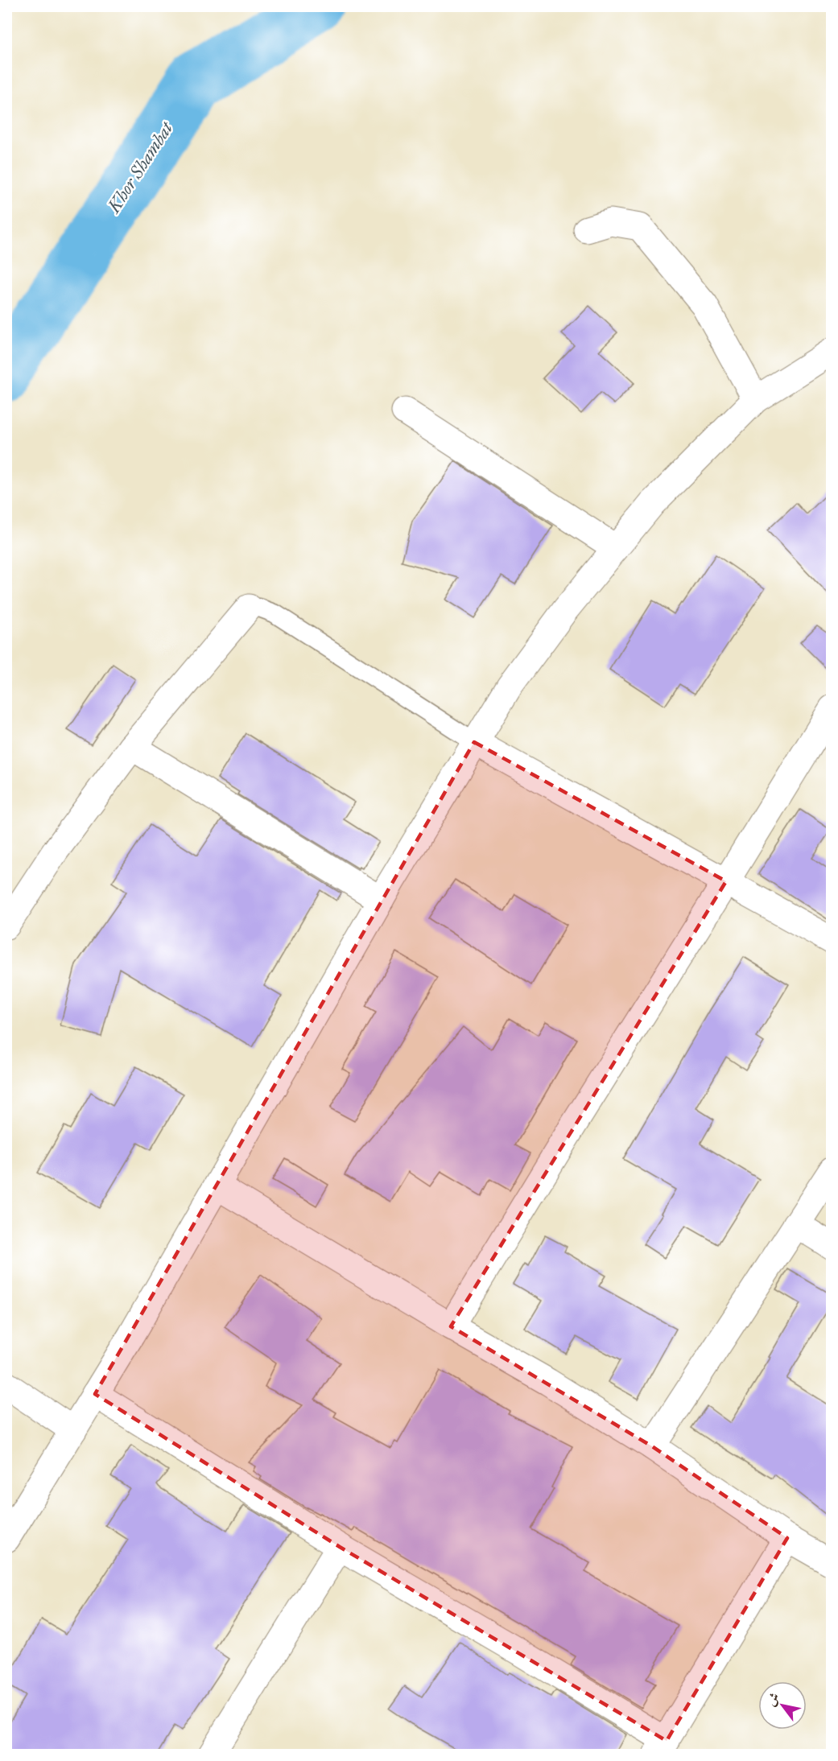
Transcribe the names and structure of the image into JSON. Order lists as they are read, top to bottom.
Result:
{
  "water": ["Khor Shambat"],
  "north": "top left"
}
